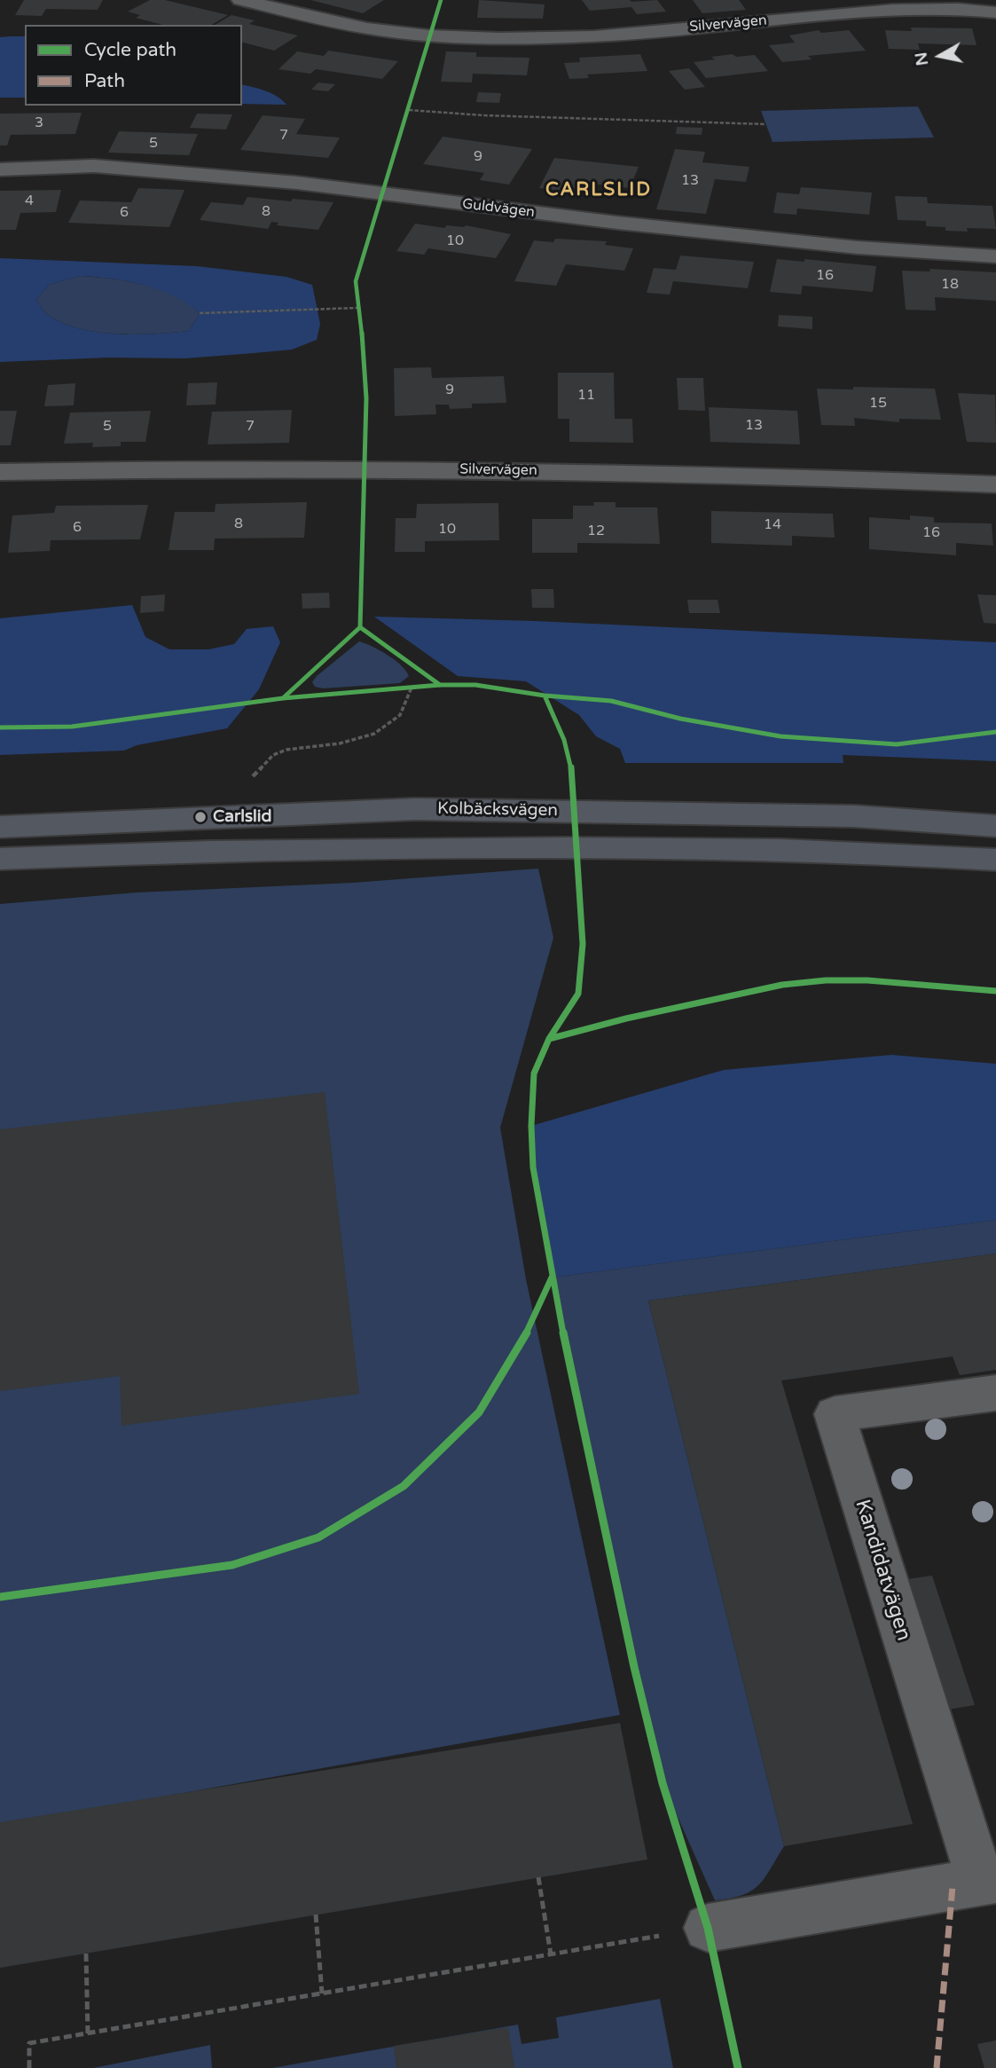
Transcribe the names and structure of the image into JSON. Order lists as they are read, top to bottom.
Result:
{
  "streets": {
    "highway": ["Kolbäcksvägen"],
    "street": ["Silvervägen", "Guldvägen", "Kandidatvägen"]
  },
  "districts": ["CARLSLID"],
  "places": ["Carlslid"],
  "house_numbers": [
    "3",
    "7",
    "5",
    "9",
    "13",
    "4",
    "8",
    "6",
    "10",
    "16",
    "18",
    "9",
    "11",
    "15",
    "13",
    "5",
    "7",
    "8",
    "14",
    "6",
    "10",
    "12",
    "16"
  ],
  "legend": ["Cycle path", "Path"],
  "north": "left"
}
